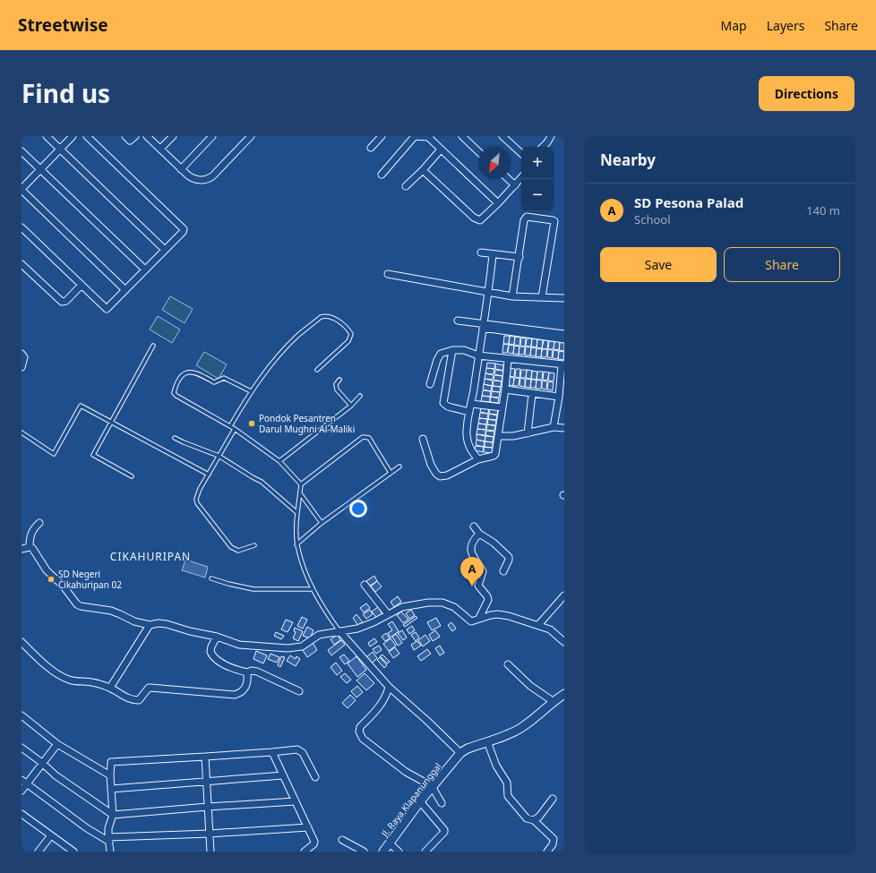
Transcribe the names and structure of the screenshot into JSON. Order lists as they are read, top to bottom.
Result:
{
  "streets": {
    "street": ["Jl. Raya Klapanunggal"]
  },
  "districts": ["CIKAHURIPAN"],
  "places": ["Pondok Pesantren Darul Mughni Al-Maliki", "SD Negeri Cikahuripan 02"],
  "north": "bottom left",
  "page": {
    "header": "Streetwise",
    "nav": ["Map", "Layers", "Share"],
    "title": "Find us",
    "buttons": [
      "Directions",
      ["Save", "Share"]
    ],
    "heading": "Nearby",
    "map_buttons": ["+", "−"],
    "list": [
      {
        "mark": "A",
        "name": "SD Pesona Palad",
        "note": "School",
        "value": "140 m"
      }
    ],
    "pins": "A"
  }
}
